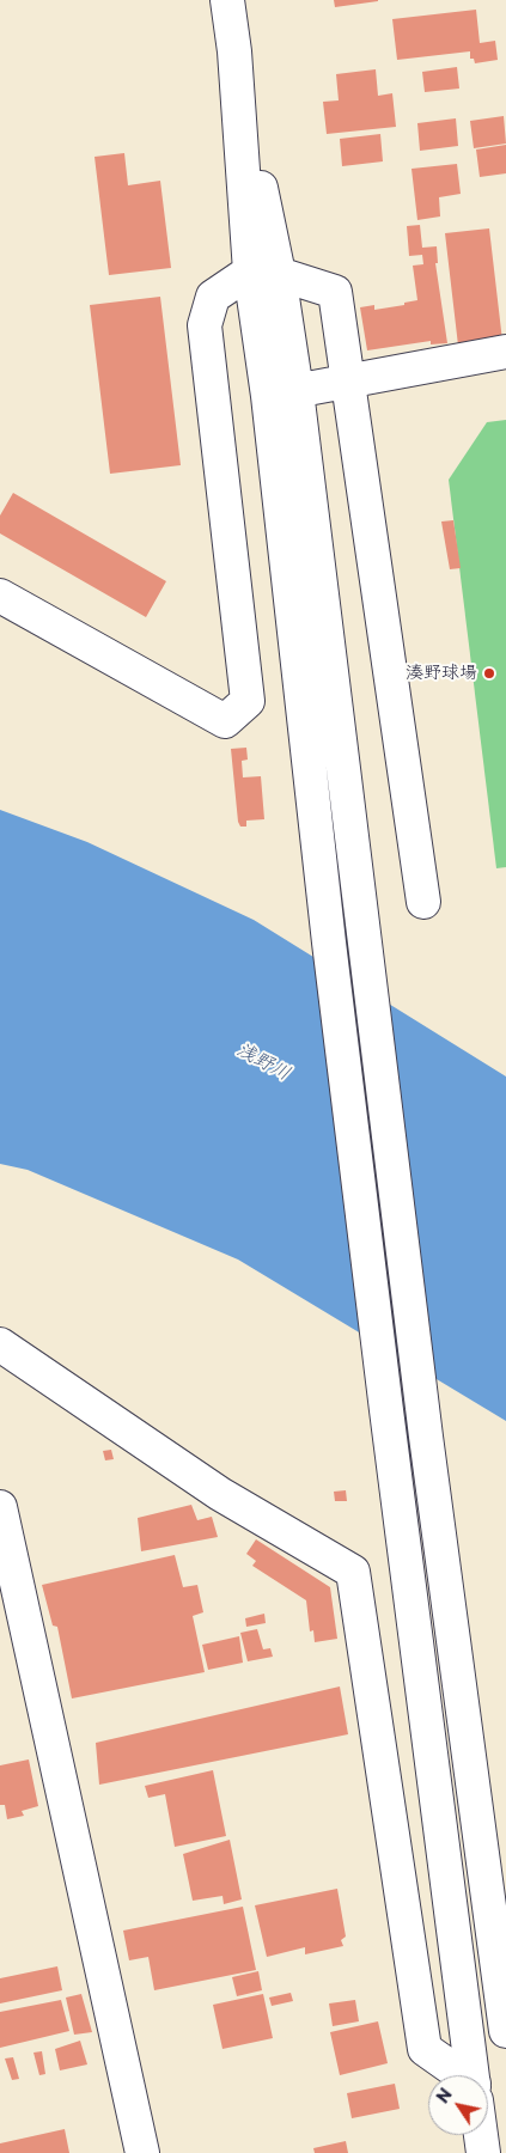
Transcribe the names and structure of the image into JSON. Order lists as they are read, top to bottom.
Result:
{
  "water": ["浅野川"],
  "places": ["湊野球場"],
  "north": "top left"
}
